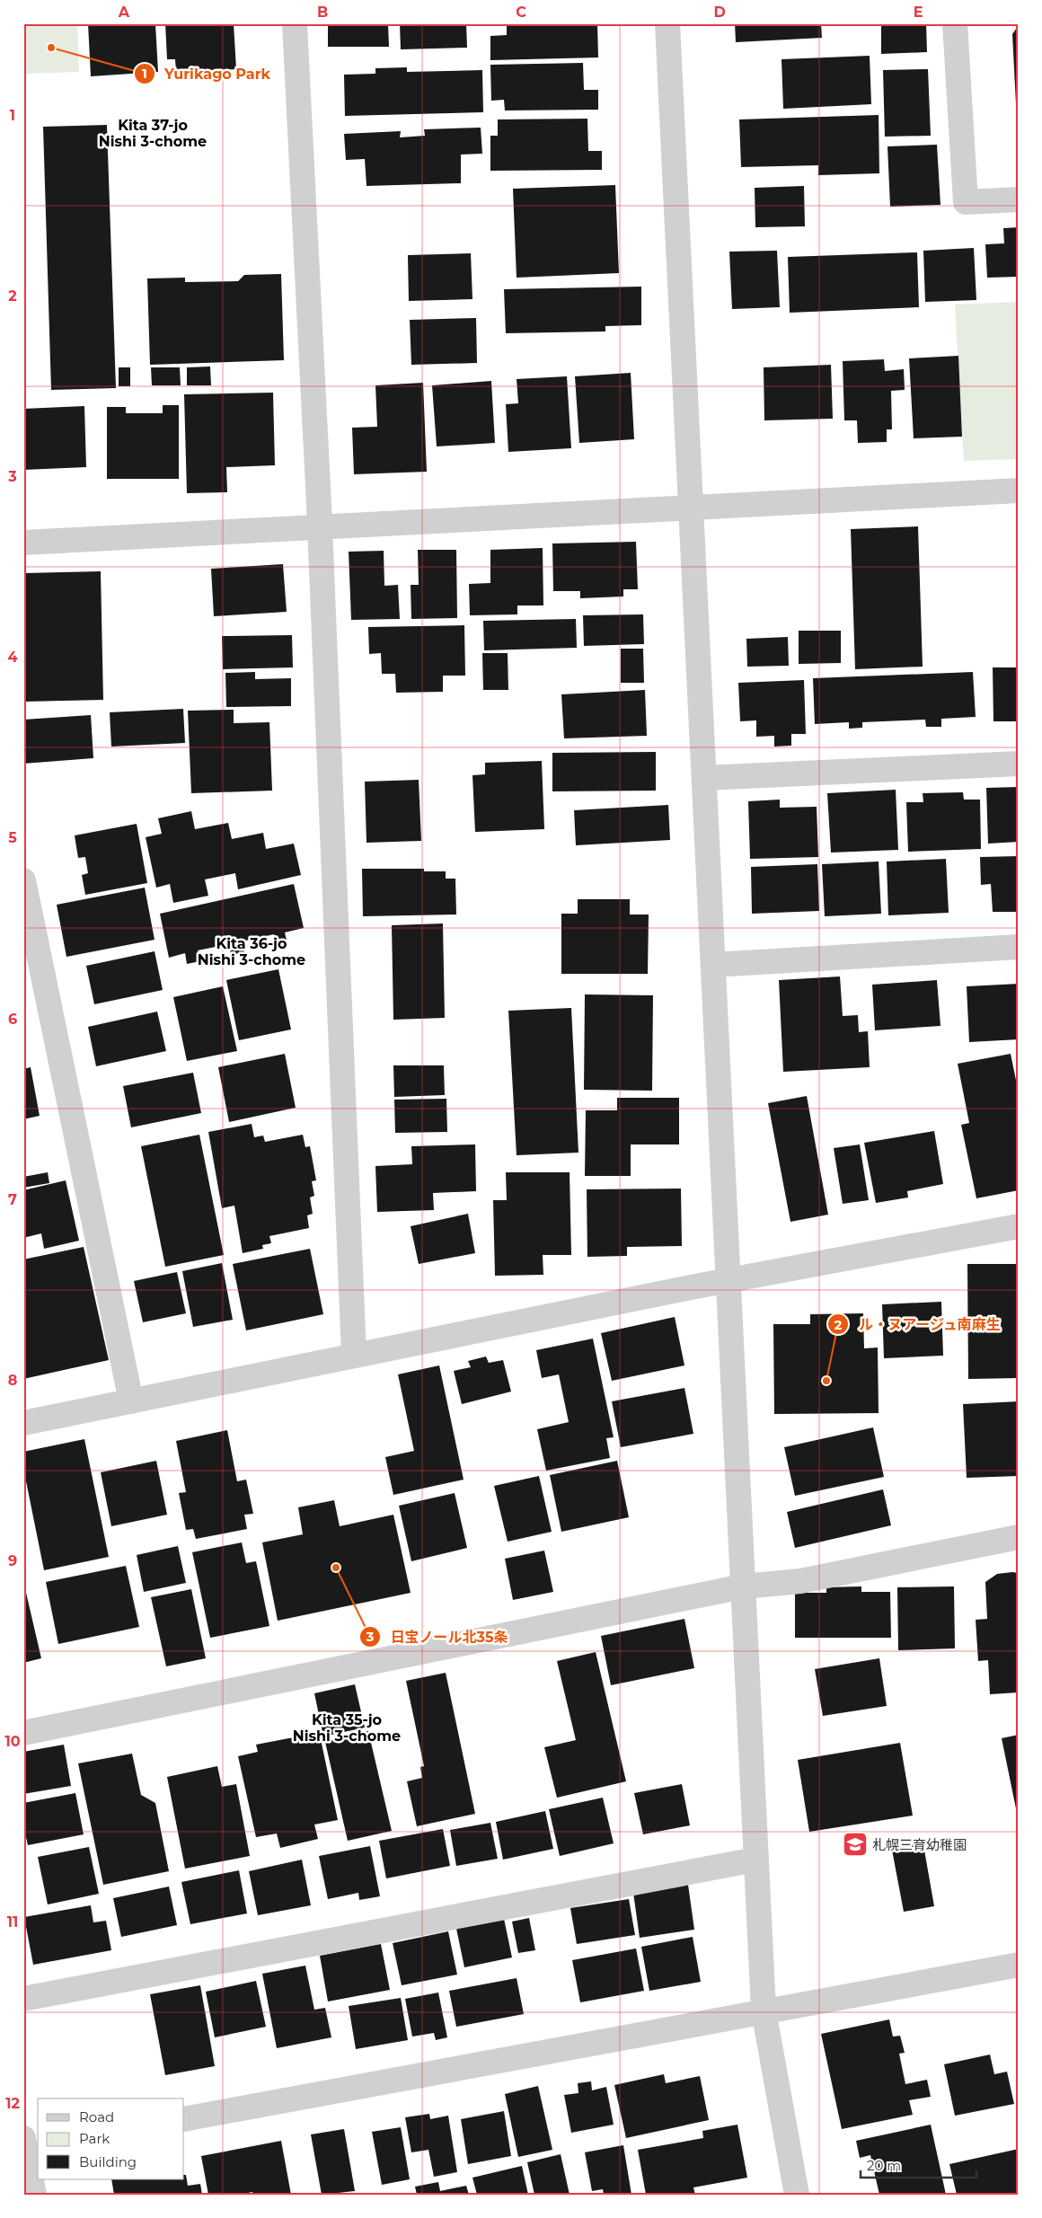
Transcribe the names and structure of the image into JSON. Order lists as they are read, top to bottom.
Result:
{
  "districts": ["Kita 37-jo Nishi 3-chome", "Kita 36-jo Nishi 3-chome", "Kita 35-jo Nishi 3-chome"],
  "places": {
    "other": ["Yurikago Park", "ル・ヌアージュ南麻生", "日宝ノール北35条"],
    "school or university": ["札幌三育幼稚園"]
  },
  "legend": ["Road", "Park", "Building"],
  "scale_bar": "20 m",
  "grid": {
    "columns": [
      "A",
      "B",
      "C",
      "D",
      "E"
    ],
    "rows": [
      "1",
      "2",
      "3",
      "4",
      "5",
      "6",
      "7",
      "8",
      "9",
      "10",
      "11",
      "12"
    ]
  }
}
